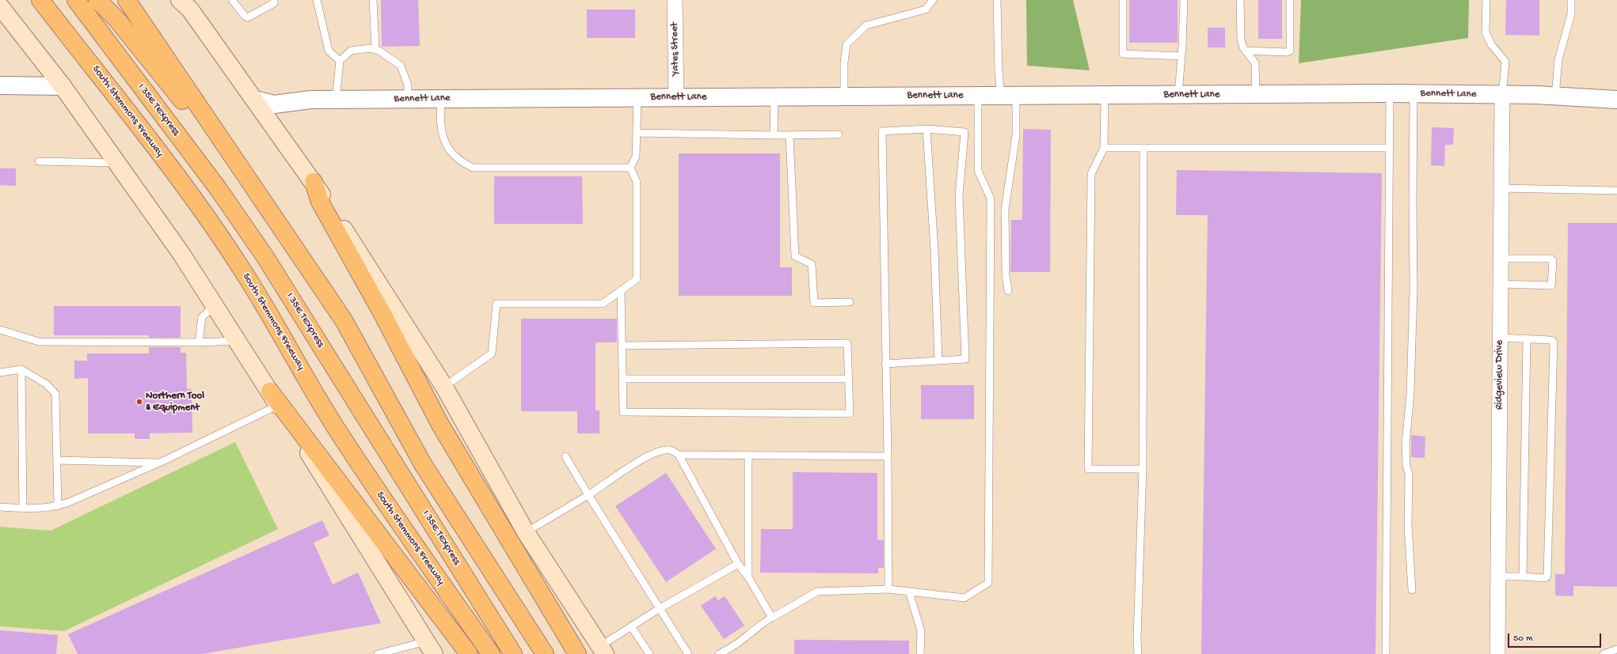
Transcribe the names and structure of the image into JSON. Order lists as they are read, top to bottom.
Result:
{
  "streets": {
    "highway": ["I 35E TEXpress", "South Stemmons Freeway"],
    "street": ["Yates Street", "Bennett Lane", "Ridgeview Drive"]
  },
  "crossings": [
    ["Yates Street", "Bennett Lane"],
    ["Bennett Lane", "Ridgeview Drive"]
  ],
  "places": ["Northern Tool & Equipment"],
  "scale_bar": "50 m"
}
